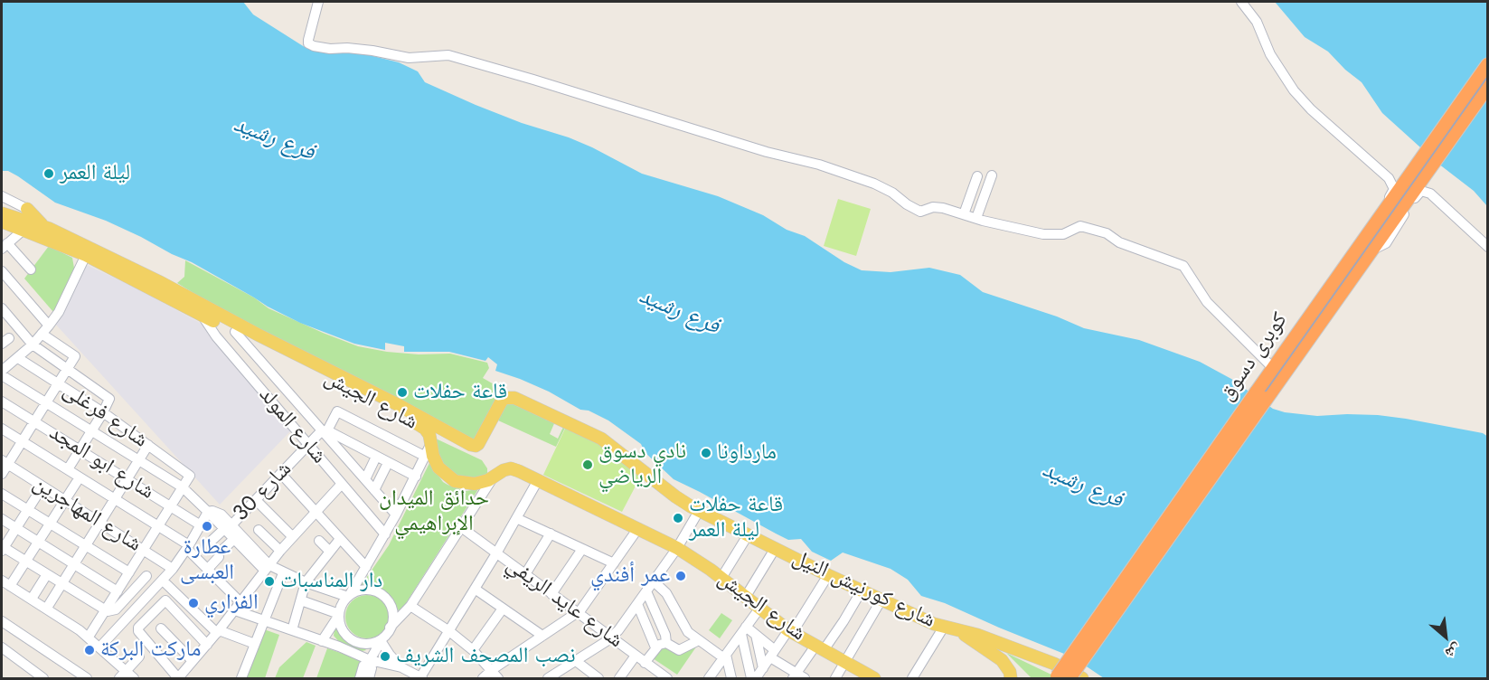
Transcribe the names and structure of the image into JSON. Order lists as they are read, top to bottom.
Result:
{
  "streets": {
    "highway": ["كوبرى دسوق"],
    "main road": ["شارع الجيش", "شارع كورنيش النيل"],
    "street": [
      "شارع فرغلى",
      "شارع المولد",
      "شارع ابو المجد",
      "شارع 30",
      "شارع المهاجرين",
      "شارع عايد الريفي"
    ]
  },
  "crossings": [
    ["شارع الجيش", "شارع المولد"],
    ["شارع الجيش", "شارع كورنيش النيل"],
    ["شارع المولد", "شارع 30"]
  ],
  "water": ["فرع رشيد"],
  "parks": ["حدائق الميدان الإبراهيمي"],
  "places": [
    "ليلة العمر",
    "قاعة حفلات",
    "مارداونا",
    "نادي دسوق الرياضي",
    "قاعة حفلات ليلة العمر",
    "عطارة العبسى",
    "عمر أفندي",
    "دار المناسبات",
    "الفزاري",
    "ماركت البركة",
    "نصب المصحف الشريف"
  ],
  "north": "bottom right"
}
